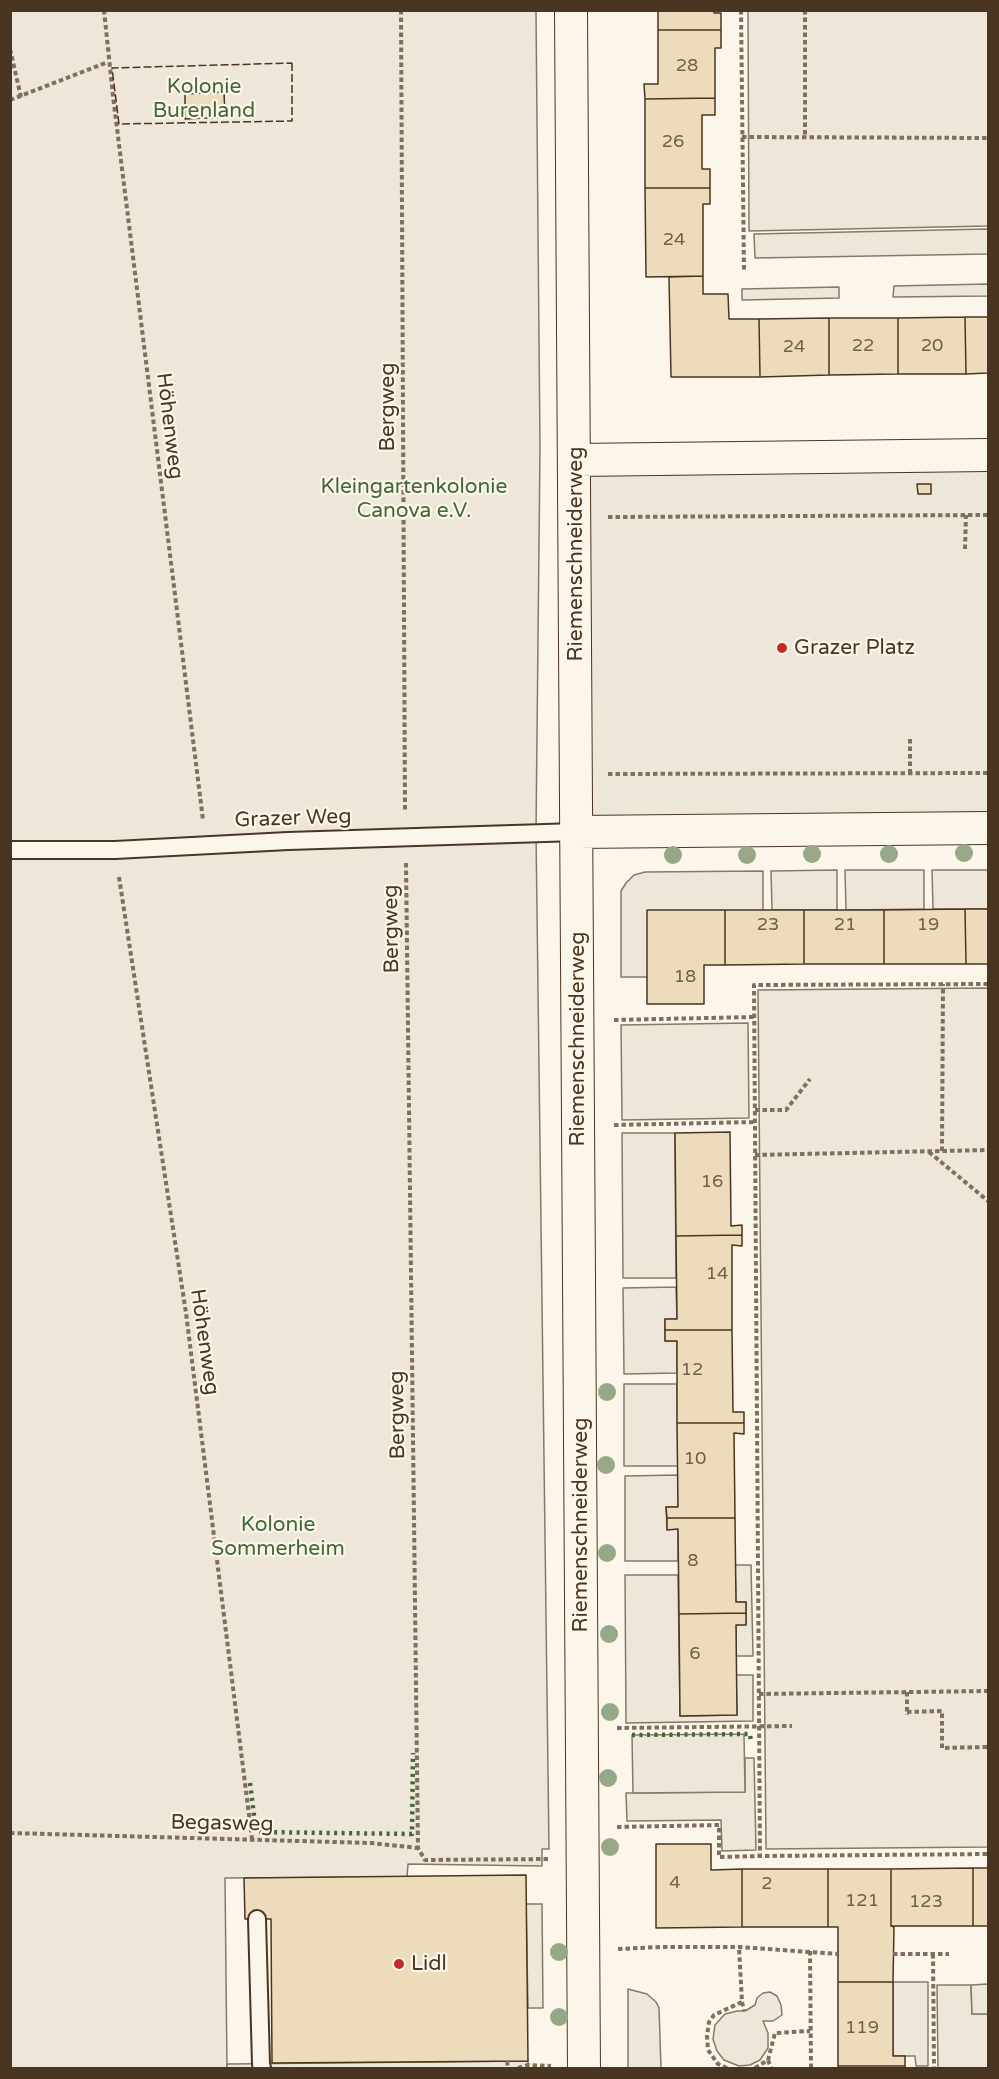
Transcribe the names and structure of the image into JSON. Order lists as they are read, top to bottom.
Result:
{
  "streets": {
    "street": ["Riemenschneiderweg"],
    "lane": ["Grazer Weg"],
    "path": ["Bergweg", "Höhenweg", "Begasweg"]
  },
  "crossings": [
    ["Bergweg", "Grazer Weg"],
    ["Bergweg", "Begasweg"],
    ["Höhenweg", "Grazer Weg"],
    ["Höhenweg", "Begasweg"],
    ["Riemenschneiderweg", "Grazer Weg"]
  ],
  "parks": ["Kolonie Burenland", "Kleingartenkolonie Canova e.V.", "Kolonie Sommerheim"],
  "places": ["Grazer Platz", "Lidl"],
  "house_numbers": [
    "28",
    "26",
    "24",
    "22",
    "20",
    "24",
    "23",
    "21",
    "19",
    "18",
    "16",
    "14",
    "12",
    "10",
    "8",
    "6",
    "4",
    "2",
    "121",
    "123",
    "119"
  ]
}
